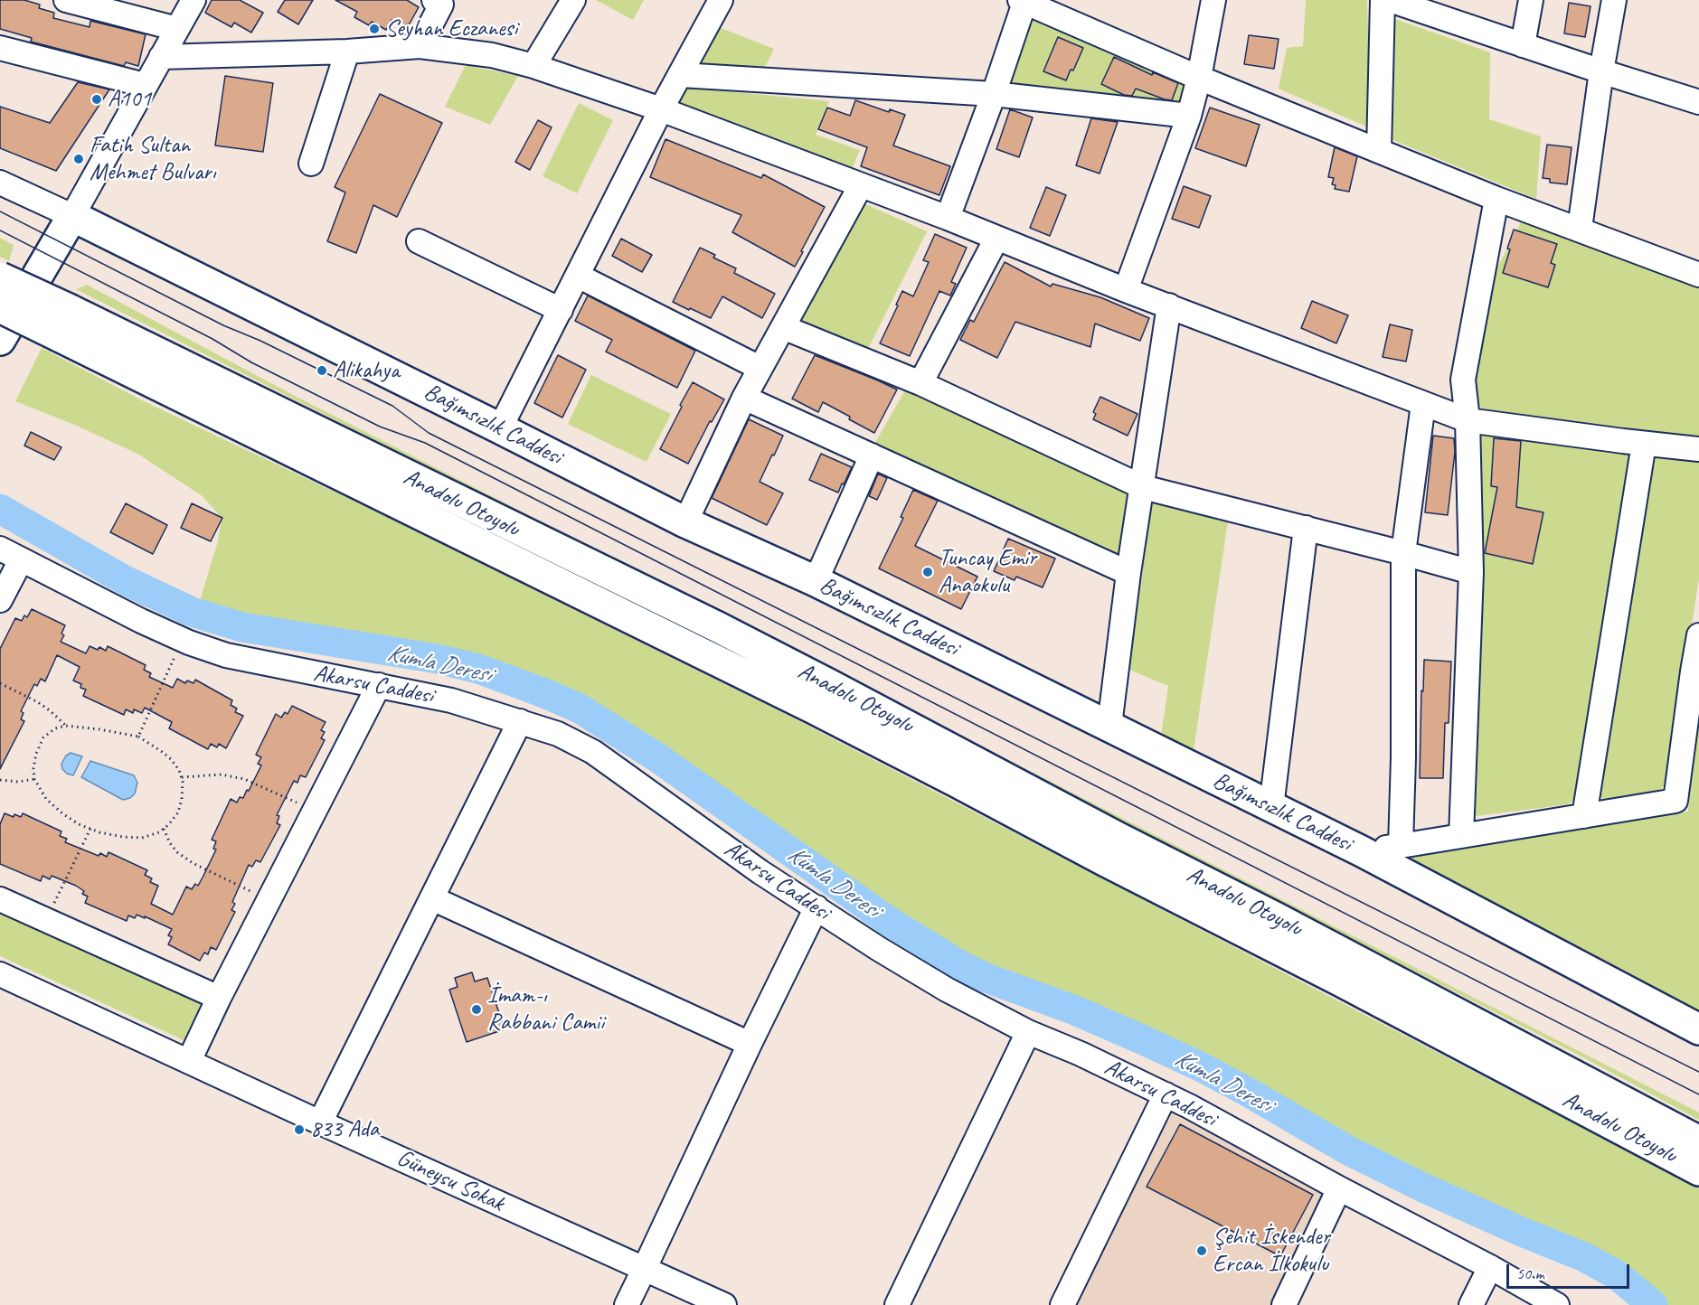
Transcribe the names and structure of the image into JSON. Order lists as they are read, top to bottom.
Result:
{
  "streets": {
    "main road": ["Bağımsızlık Caddesi", "Anadolu Otoyolu"],
    "street": ["Akarsu Caddesi", "Güneysu Sokak"]
  },
  "water": ["Kumla Deresi"],
  "places": [
    "Seyhan Eczanesi",
    "A101",
    "Fatih Sultan Mehmet Bulvarı",
    "Alikahya",
    "Tuncay Emir Anaokulu",
    "İmam-ı Rabbani Camii",
    "833 Ada",
    "Şehit İskender Ercan İlkokulu"
  ],
  "scale_bar": "50 m"
}
